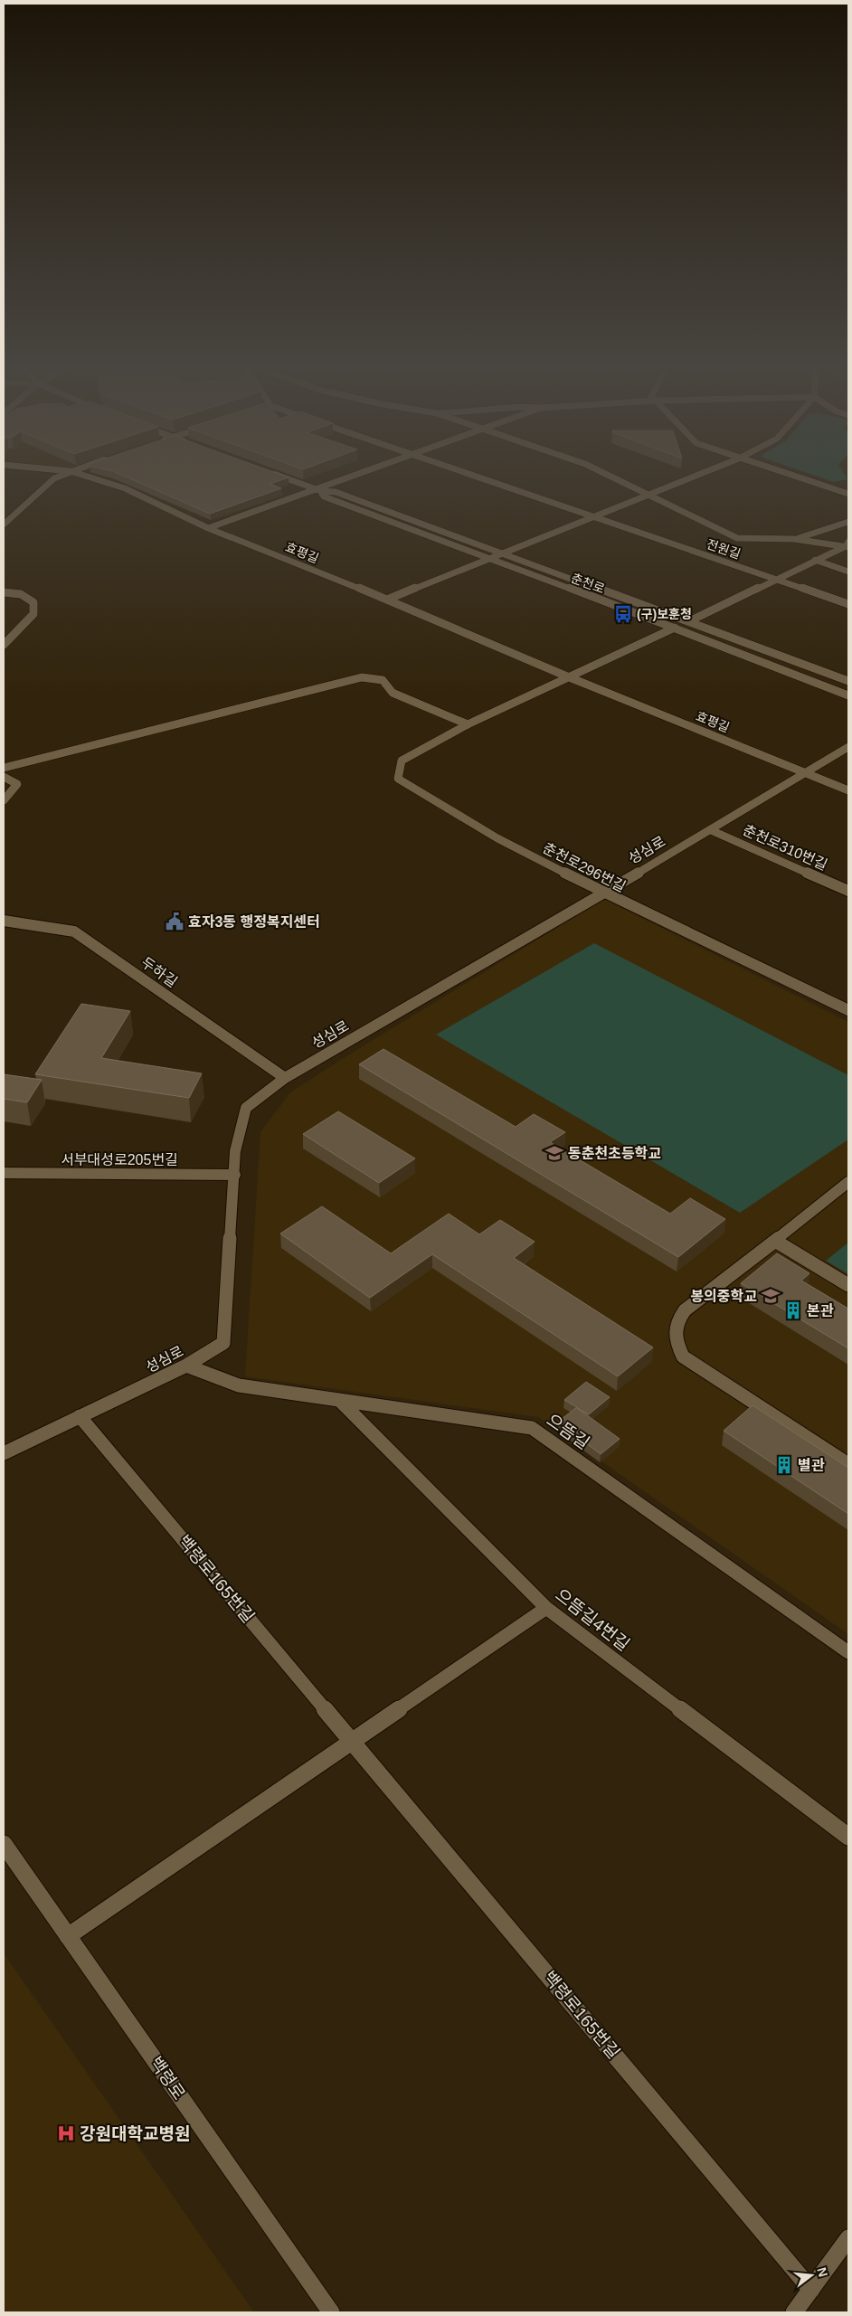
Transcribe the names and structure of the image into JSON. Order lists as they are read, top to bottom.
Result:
{
  "streets": {
    "street": [
      "전원길",
      "효평길",
      "춘천로",
      "춘천로310번길",
      "성심로",
      "춘천로296번길",
      "두하길",
      "서부대성로205번길",
      "으뜸길",
      "백령로165번길",
      "으뜸길4번길",
      "백령로"
    ]
  },
  "crossings": [
    ["효평길", "성심로"],
    ["춘천로310번길", "성심로"],
    ["성심로", "춘천로296번길"],
    ["성심로", "두하길"],
    ["성심로", "서부대성로205번길"],
    ["성심로", "으뜸길"],
    ["성심로", "백령로165번길"],
    ["으뜸길", "으뜸길4번길"]
  ],
  "places": {
    "bus stop": ["(구)보훈청"],
    "public building": ["효자3동 행정복지센터"],
    "school or university": ["동춘천초등학교", "봉의중학교"],
    "building": ["본관", "별관"],
    "hospital": ["강원대학교병원"]
  },
  "north": "right"
}
